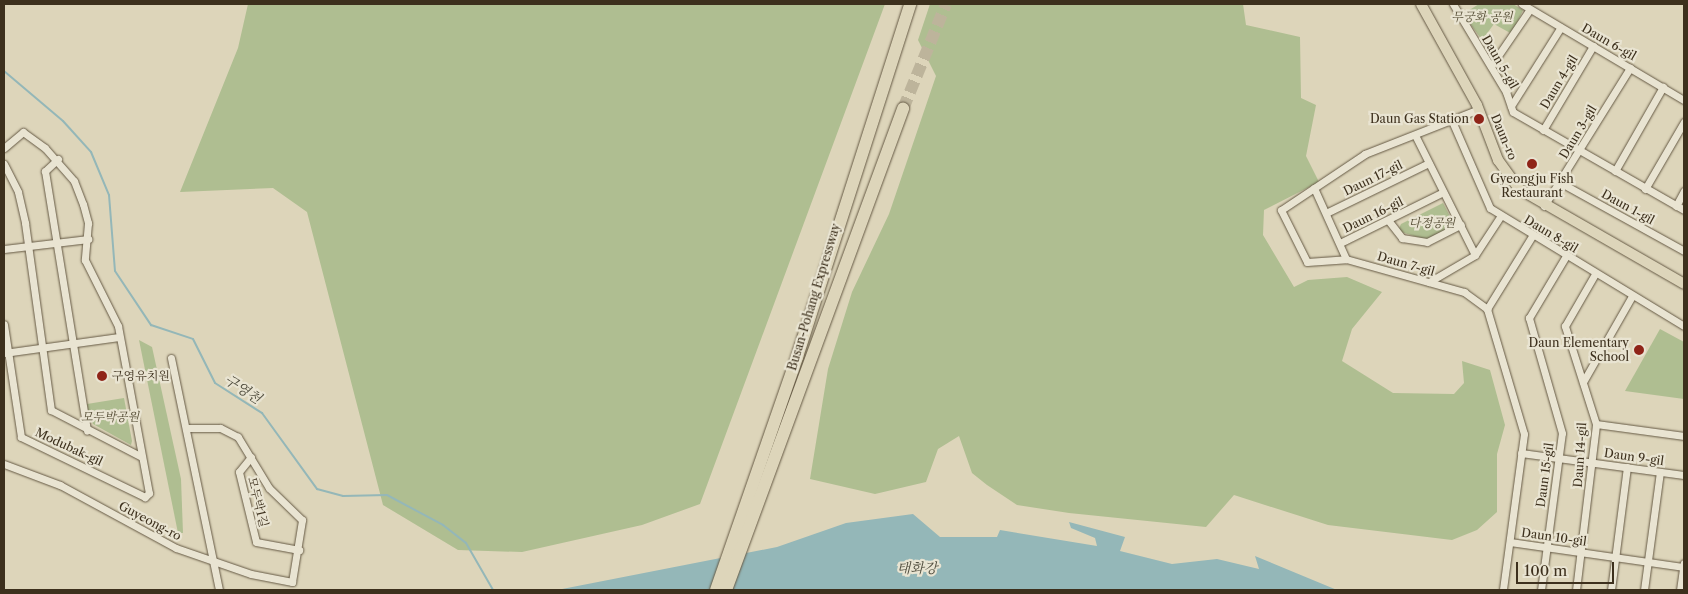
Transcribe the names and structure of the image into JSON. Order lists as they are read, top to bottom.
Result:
{
  "streets": {
    "highway": ["Busan-Pohang Expressway"],
    "main road": ["Daun-ro"],
    "street": [
      "Daun 6-gil",
      "Daun 5-gil",
      "Daun 4-gil",
      "Daun 3-gil",
      "Daun 17-gil",
      "Daun 1-gil",
      "Daun 16-gil",
      "Daun 8-gil",
      "Daun 7-gil",
      "Modubak-gil",
      "Daun 14-gil",
      "Daun 9-gil",
      "Daun 15-gil",
      "모두박1길",
      "Guyeong-ro",
      "Daun 10-gil"
    ]
  },
  "crossings": [
    ["Daun 6-gil", "Daun 5-gil"],
    ["Daun 6-gil", "Daun 4-gil"],
    ["Daun 6-gil", "Daun 3-gil"],
    ["Daun 5-gil", "Daun 4-gil"],
    ["Daun 5-gil", "Daun 3-gil"],
    ["Daun 3-gil", "Daun-ro"],
    ["Daun 3-gil", "Daun 1-gil"],
    ["Daun-ro", "Daun 7-gil"],
    ["Daun 17-gil", "Daun 16-gil"],
    ["Daun 16-gil", "Daun 7-gil"],
    ["Daun 8-gil", "Daun 7-gil"],
    ["Daun 8-gil", "Daun 14-gil"],
    ["Daun 8-gil", "Daun 15-gil"],
    ["Daun 14-gil", "Daun 9-gil"],
    ["Daun 14-gil", "Daun 10-gil"],
    ["Daun 9-gil", "Daun 15-gil"],
    ["Daun 15-gil", "Daun 10-gil"],
    ["모두박1길", "Guyeong-ro"]
  ],
  "water": ["구영천", "태화강"],
  "parks": ["무궁화 공원", "다정공원", "모두박공원"],
  "places": [
    "Daun Gas Station",
    "Gyeongju Fish Restaurant",
    "Daun Elementary School",
    "구영유치원"
  ],
  "scale_bar": "100 m"
}
